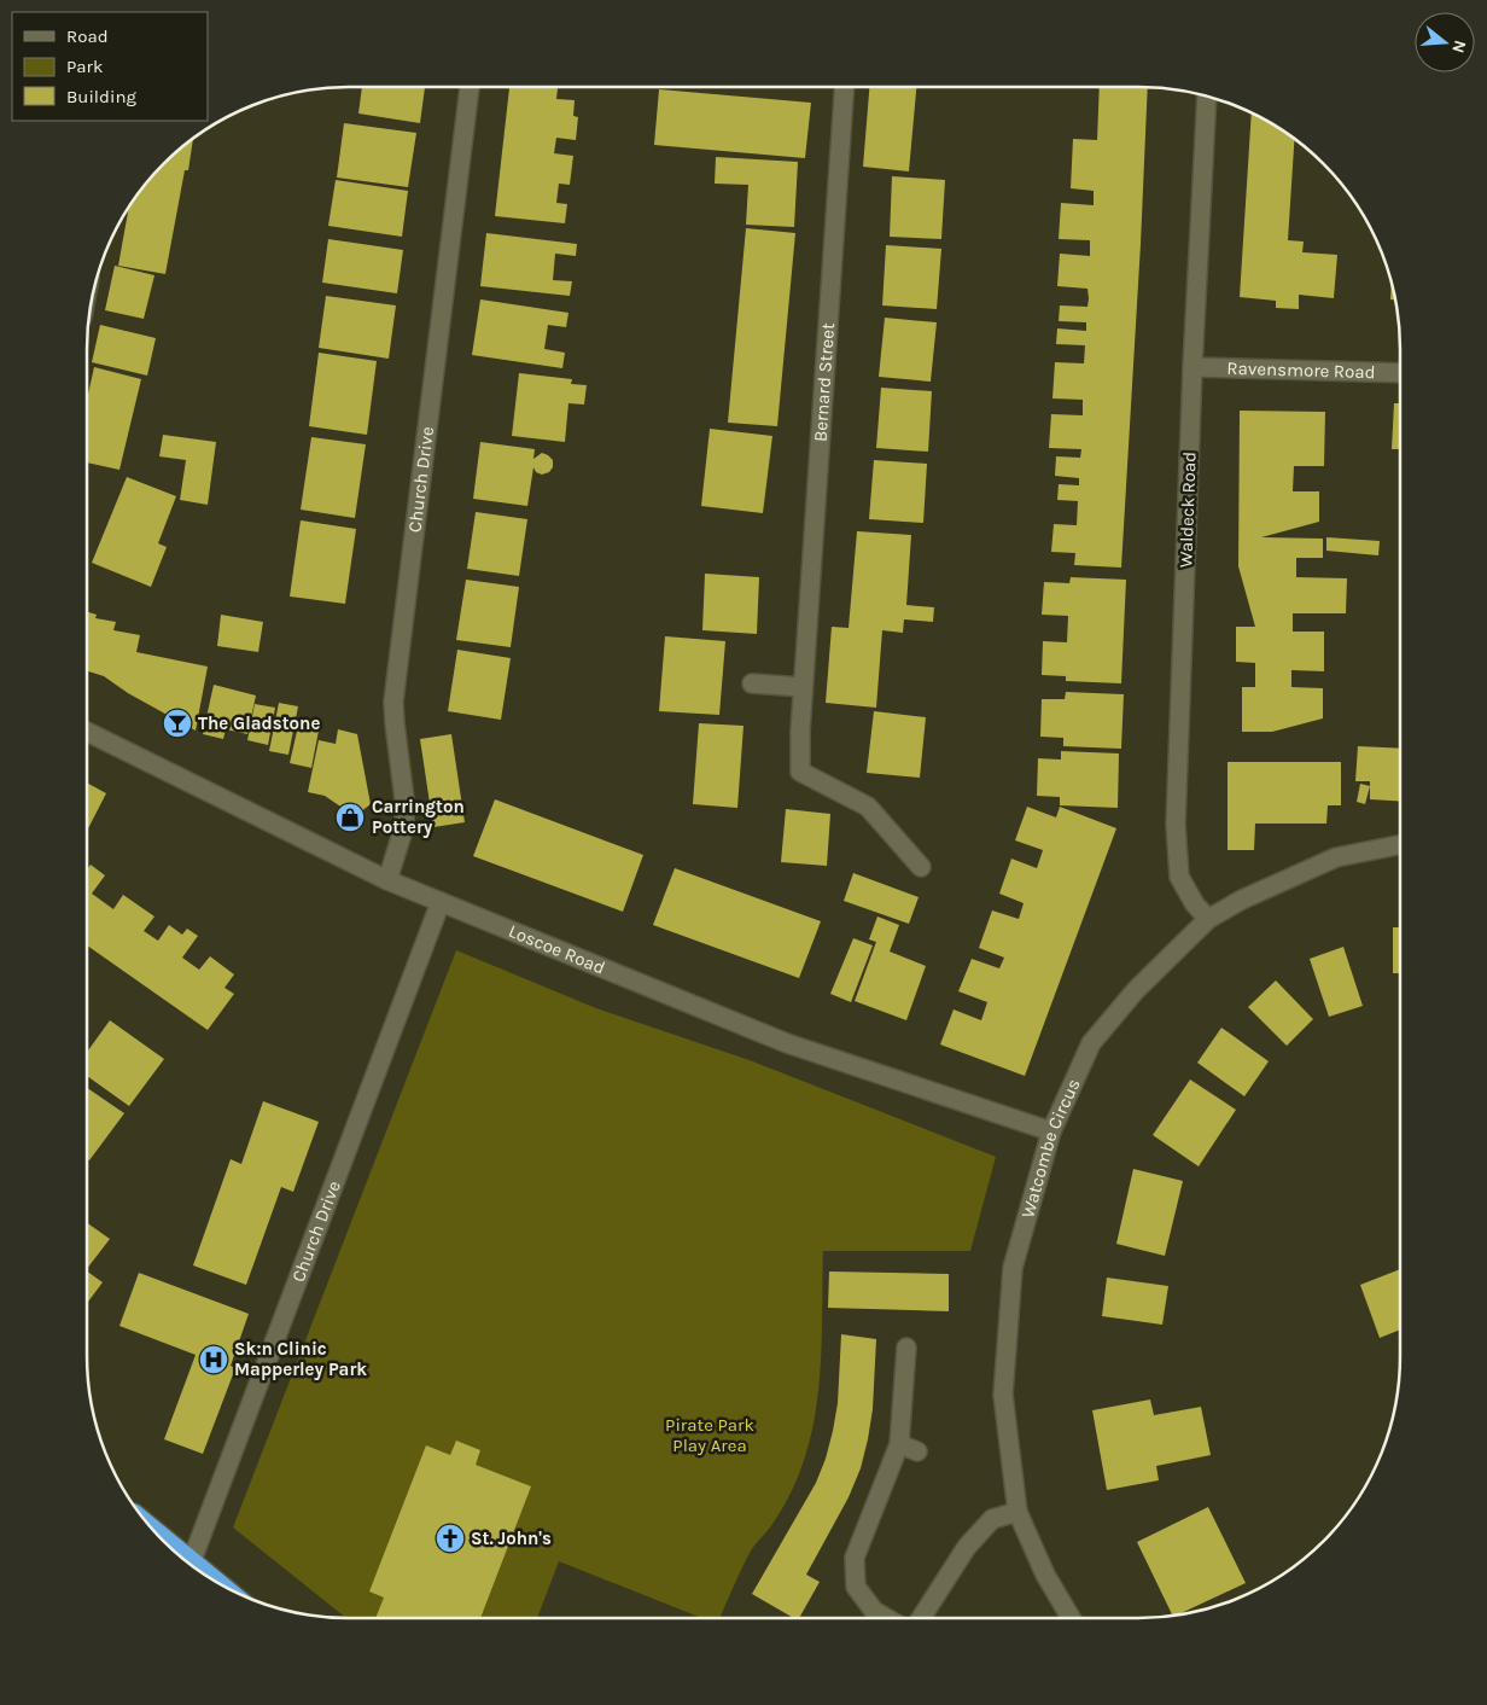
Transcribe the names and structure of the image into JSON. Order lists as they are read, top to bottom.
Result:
{
  "streets": {
    "street": [
      "Ravensmore Road",
      "Bernard Street",
      "Church Drive",
      "Waldeck Road",
      "Loscoe Road",
      "Watcombe Circus"
    ]
  },
  "crossings": [
    ["Ravensmore Road", "Waldeck Road"],
    ["Church Drive", "Loscoe Road"],
    ["Waldeck Road", "Watcombe Circus"],
    ["Loscoe Road", "Watcombe Circus"]
  ],
  "parks": ["Pirate Park Play Area"],
  "places": {
    "bar": ["The Gladstone"],
    "shop": ["Carrington Pottery"],
    "hospital": ["Sk:n Clinic Mapperley Park"],
    "church": ["St. John's"]
  },
  "legend": ["Road", "Park", "Building"],
  "north": "right"
}
